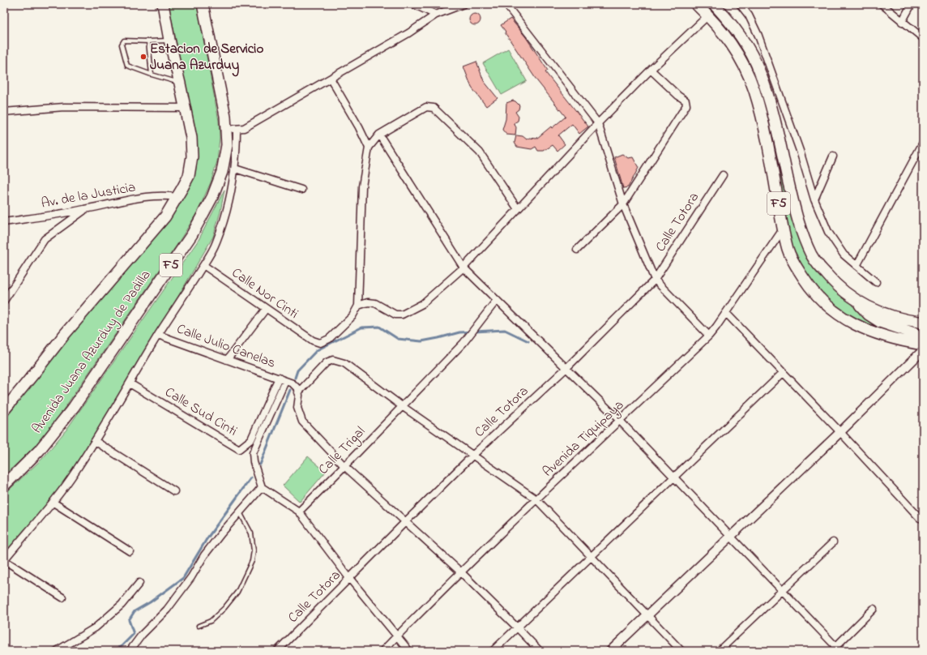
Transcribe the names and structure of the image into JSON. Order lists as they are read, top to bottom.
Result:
{
  "streets": {
    "highway": ["F5", "Avenida Juana Azurduy de Padilla"],
    "street": [
      "Av. de la Justicia",
      "Calle Totora",
      "Calle Nor Cinti",
      "Calle Julio Canelas",
      "Calle Sud Cinti",
      "Avenida Tiquipaya",
      "Calle Trigal"
    ]
  },
  "crossings": [
    ["Av. de la Justicia", "Avenida Juana Azurduy de Padilla"],
    ["F5", "Avenida Tiquipaya"],
    ["Calle Julio Canelas", "Calle Sud Cinti"]
  ],
  "places": ["Estacion de Servicio Juana Azurduy"]
}
